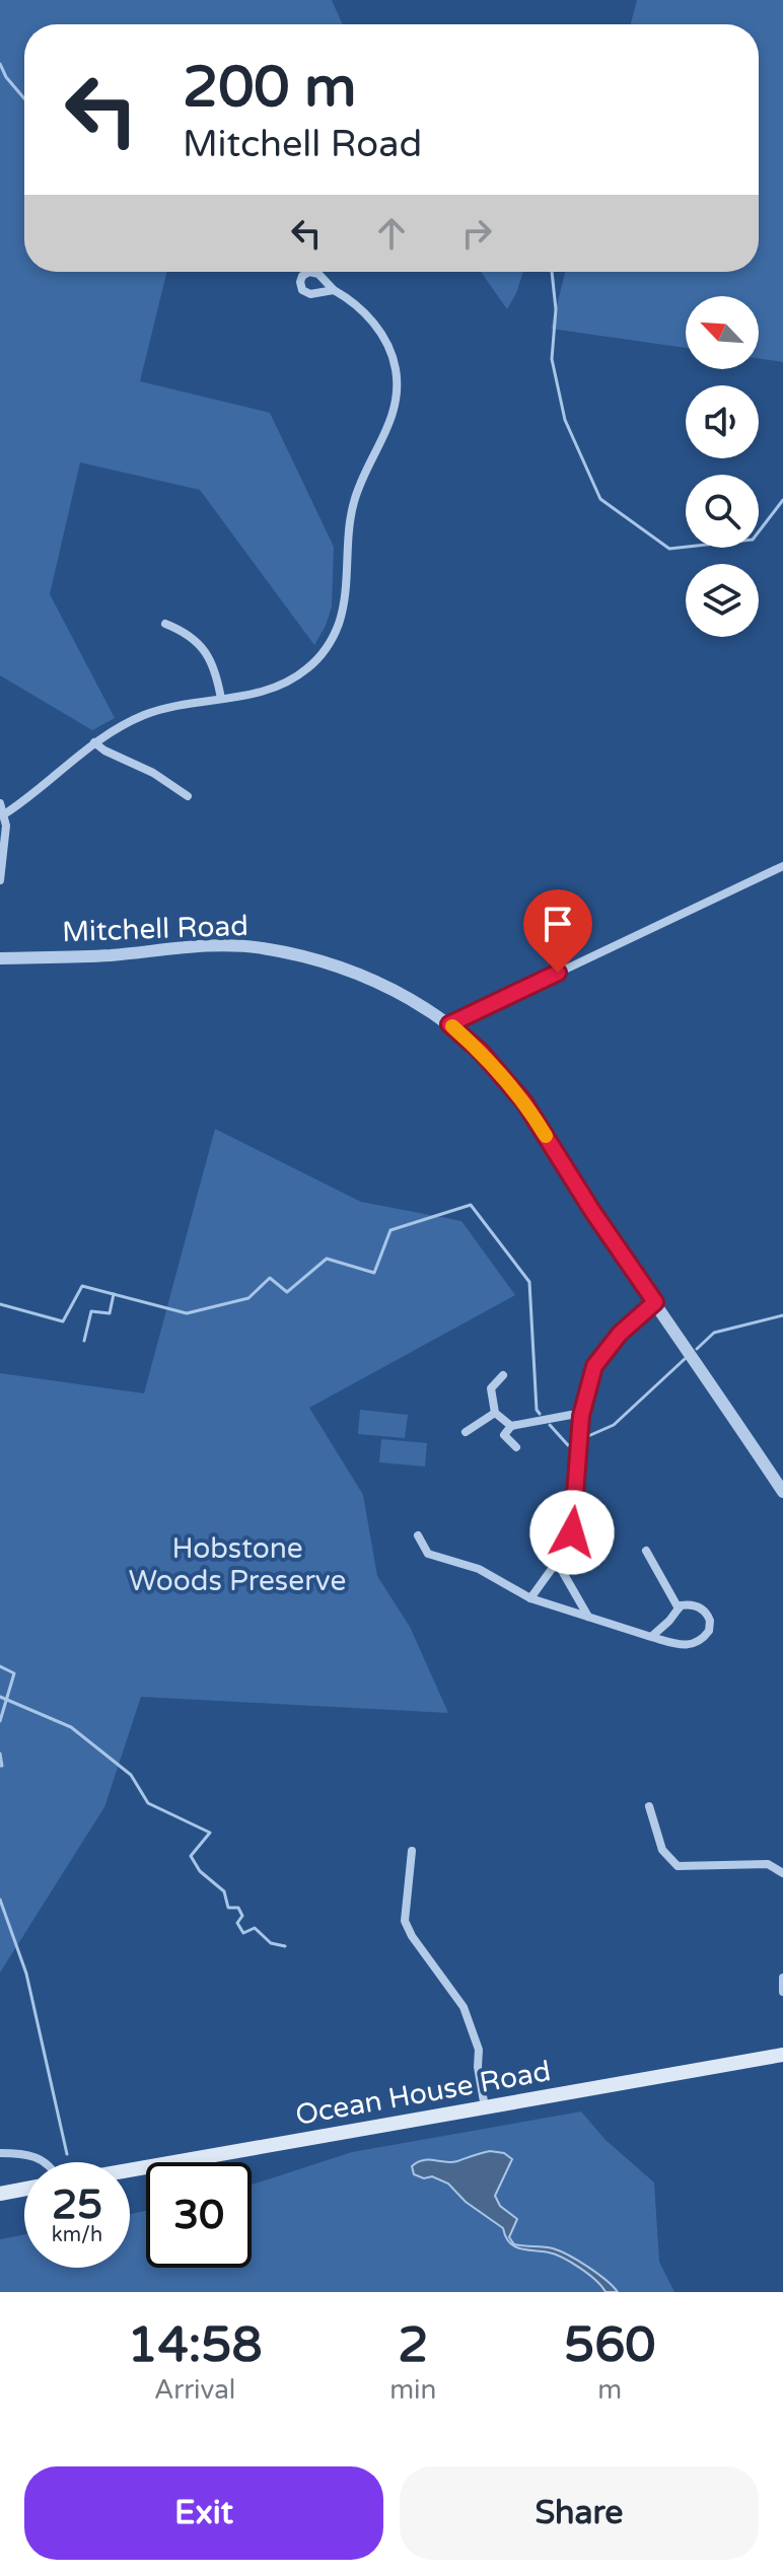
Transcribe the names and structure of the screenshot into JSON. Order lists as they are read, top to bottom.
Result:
{
  "streets": {
    "main road": ["Ocean House Road"],
    "street": ["Mitchell Road"]
  },
  "parks": ["Hobstone Woods Preserve"],
  "north": "top left",
  "page": {
    "turn": ["200 m", "Mitchell Road"],
    "speed": "25 km/h",
    "limit": "30",
    "eta": [
      "14:58",
      "Arrival",
      "2",
      "min",
      "560",
      "m"
    ],
    "buttons": ["Exit", "Share"]
  }
}
